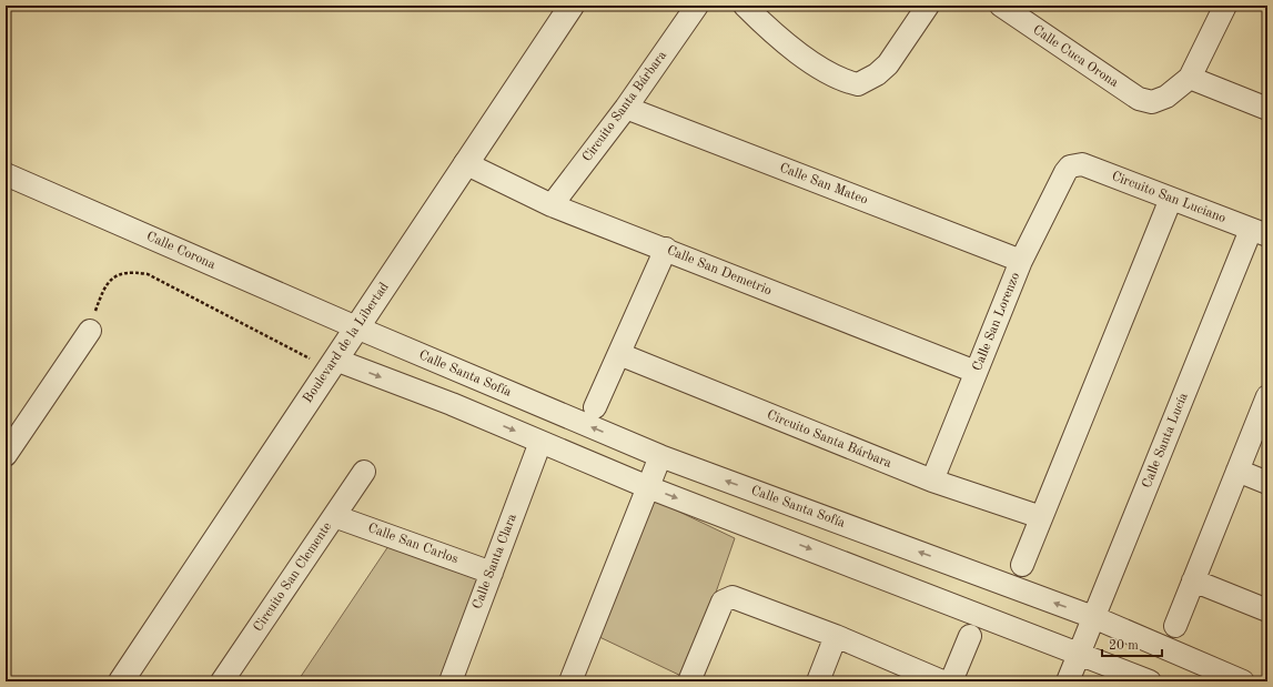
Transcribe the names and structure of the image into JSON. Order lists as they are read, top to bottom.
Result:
{
  "streets": {
    "street": [
      "Calle Cuca Orona",
      "Circuito Santa Bárbara",
      "Calle San Mateo",
      "Circuito San Luciano",
      "Calle Corona",
      "Calle San Demetrio",
      "Calle San Lorenzo",
      "Boulevard de la Libertad",
      "Calle Santa Sofía",
      "Calle Santa Lucía",
      "Calle San Carlos",
      "Calle Santa Clara",
      "Circuito San Clemente"
    ]
  },
  "crossings": [
    ["Circuito Santa Bárbara", "Calle San Mateo"],
    ["Circuito Santa Bárbara", "Calle San Demetrio"],
    ["Circuito Santa Bárbara", "Calle San Lorenzo"],
    ["Calle San Mateo", "Calle San Lorenzo"],
    ["Circuito San Luciano", "Calle San Lorenzo"],
    ["Circuito San Luciano", "Calle Santa Lucía"],
    ["Calle Corona", "Boulevard de la Libertad"],
    ["Calle Corona", "Calle Santa Sofía"],
    ["Calle San Demetrio", "Calle San Lorenzo"],
    ["Calle San Demetrio", "Boulevard de la Libertad"],
    ["Boulevard de la Libertad", "Calle Santa Sofía"],
    ["Calle Santa Sofía", "Calle Santa Lucía"],
    ["Calle San Carlos", "Calle Santa Clara"],
    ["Calle San Carlos", "Circuito San Clemente"]
  ],
  "scale_bar": "20 m"
}
